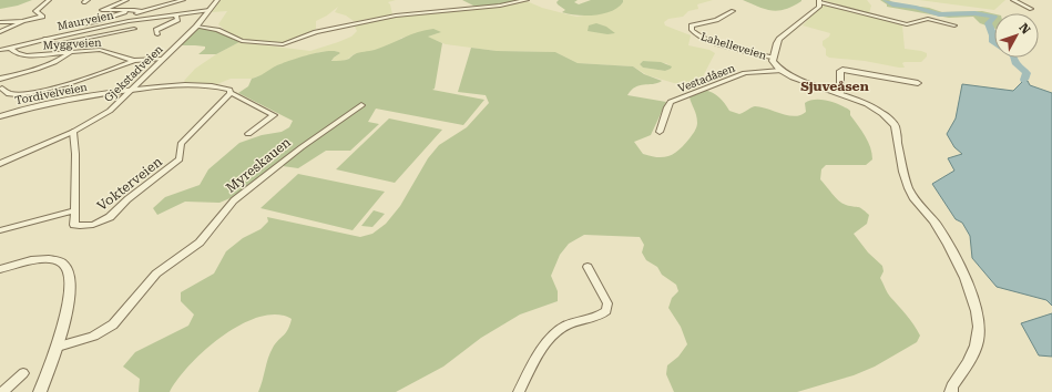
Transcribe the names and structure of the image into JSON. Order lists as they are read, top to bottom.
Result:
{
  "streets": {
    "street": [
      "Maurveien",
      "Myggveien",
      "Lahelleveien",
      "Gjekstadveien",
      "Vestadåsen",
      "Tordivelveien",
      "Myreskauen",
      "Vokterveien"
    ]
  },
  "crossings": [
    ["Maurveien", "Myggveien"],
    ["Maurveien", "Gjekstadveien"],
    ["Myggveien", "Gjekstadveien"],
    ["Lahelleveien", "Vestadåsen"],
    ["Gjekstadveien", "Tordivelveien"],
    ["Gjekstadveien", "Vokterveien"]
  ],
  "districts": ["Sjuveåsen"],
  "north": "top right"
}
